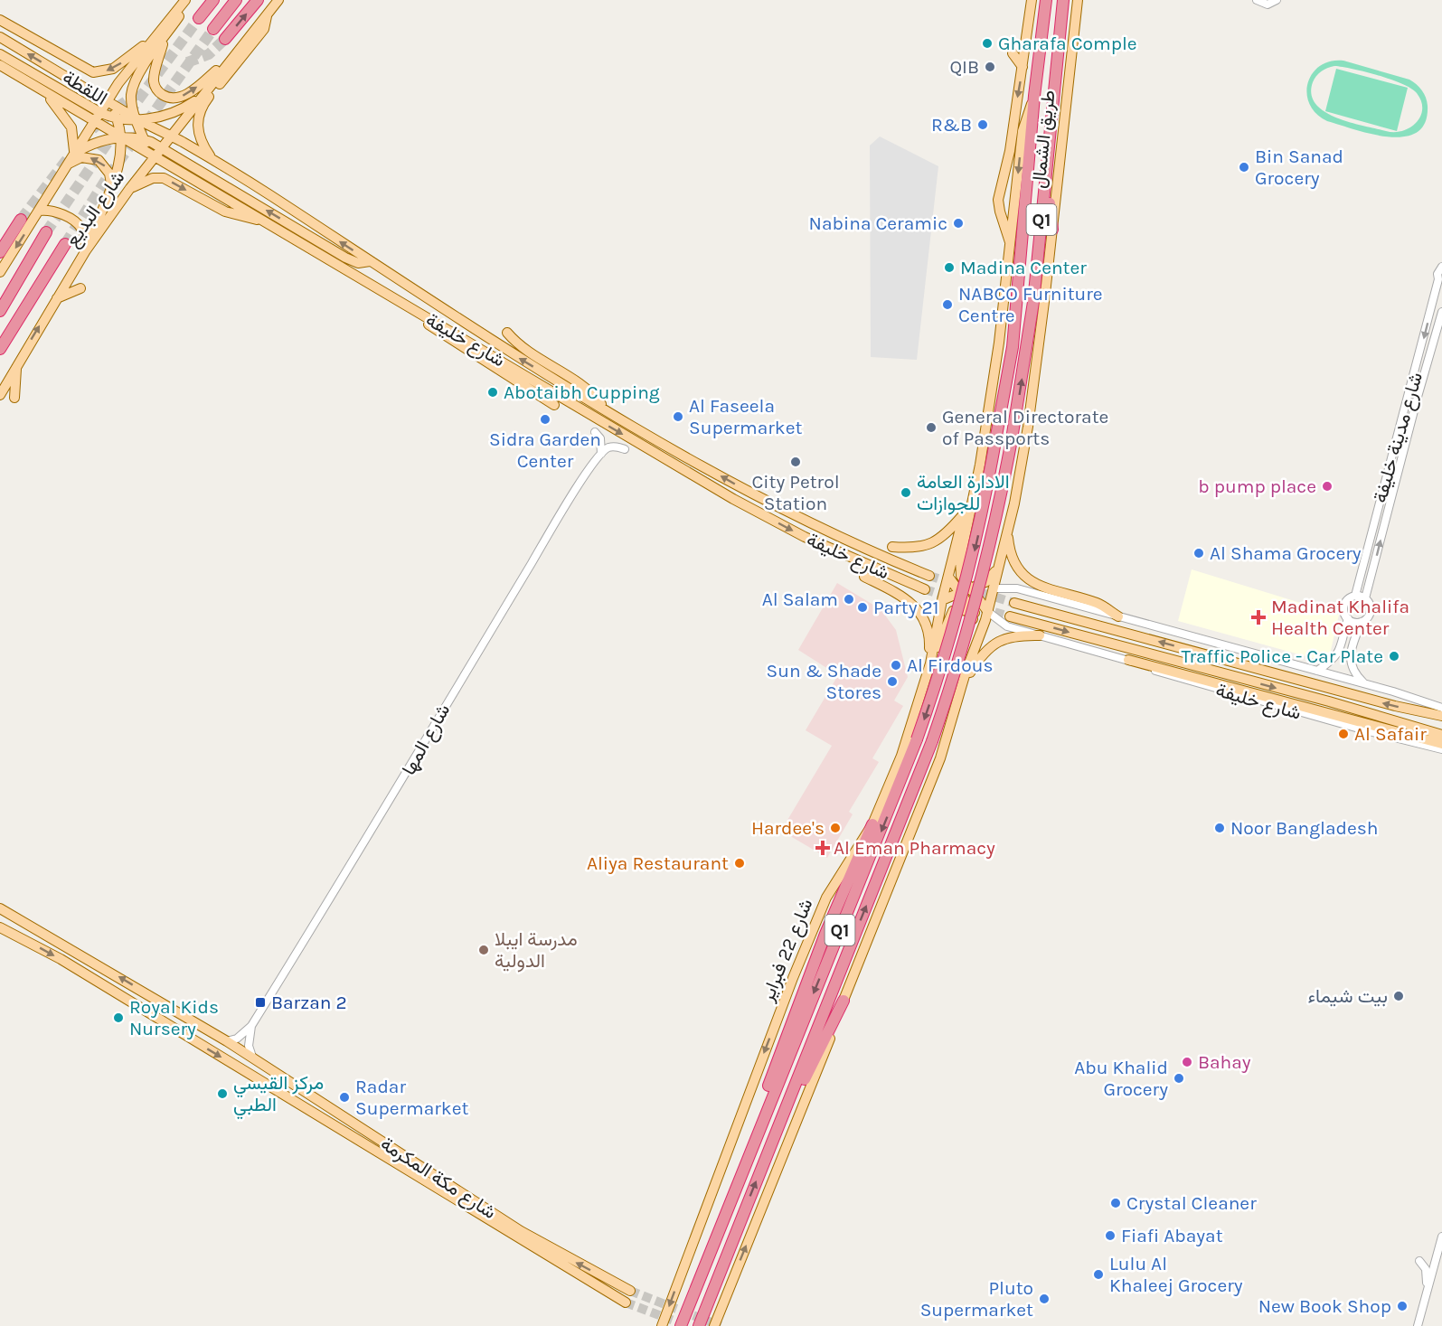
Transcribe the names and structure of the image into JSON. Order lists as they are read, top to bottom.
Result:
{
  "streets": {
    "highway": ["طريق الشمال", "شارع البديع", "Q1"],
    "main road": [
      "اللقطة",
      "شارع خليفة",
      "شارع 22 فبراير",
      "شارع مكة المكرمة"
    ],
    "street": ["شارع مدينة خليفة", "شارع المها"]
  },
  "crossings": [
    ["اللقطة", "شارع البديع"],
    ["اللقطة", "شارع خليفة"],
    ["طريق الشمال", "Q1"],
    ["طريق الشمال", "شارع خليفة"],
    ["شارع البديع", "شارع خليفة"],
    ["شارع المها", "شارع مكة المكرمة"]
  ],
  "places": {
    "other": [
      "Gharafa Comple",
      "QIB",
      "R&B",
      "Bin Sanad Grocery",
      "Nabina Ceramic",
      "Madina Center",
      "NABCO Furniture Centre",
      "Abotaibh Cupping",
      "Al Faseela Supermarket",
      "Sidra Garden Center",
      "General Directorate of Passports",
      "City Petrol Station",
      "b pump place",
      "الادارة العامة للجوازات",
      "Al Shama Grocery",
      "Al Salam",
      "Party 21",
      "Traffic Police - Car Plate",
      "Al Firdous",
      "Sun & Shade Stores",
      "Al Safair",
      "Hardee's",
      "Noor Bangladesh",
      "Aliya Restaurant",
      "مدرسة ايبلا الدولية",
      "بيت شيماء",
      "Royal Kids Nursery",
      "Bahay",
      "Abu Khalid Grocery",
      "مركز القيسي الطبي",
      "Radar Supermarket",
      "Crystal Cleaner",
      "Fiafi Abayat",
      "Lulu Al Khaleej Grocery",
      "Pluto Supermarket",
      "New Book Shop"
    ],
    "health": ["Madinat Khalifa Health Center", "Al Eman Pharmacy"],
    "transit": ["Barzan 2"]
  }
}
